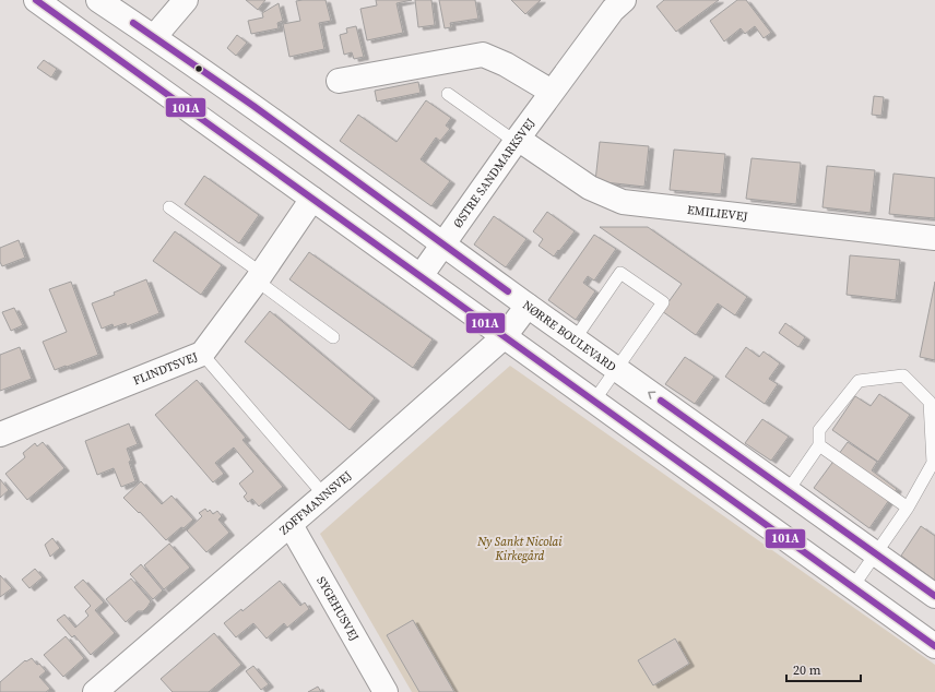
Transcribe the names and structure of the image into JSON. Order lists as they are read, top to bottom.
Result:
{
  "streets": {
    "street": [
      "ØSTRE SANDMARKSVEJ",
      "EMILIEVEJ",
      "NØRRE BOULEVARD",
      "FLINDTSVEJ",
      "ZOFFMANNSVEJ",
      "SYGEHUSVEJ"
    ]
  },
  "crossings": [
    ["ØSTRE SANDMARKSVEJ", "EMILIEVEJ"],
    ["ØSTRE SANDMARKSVEJ", "NØRRE BOULEVARD"],
    ["NØRRE BOULEVARD", "ZOFFMANNSVEJ"],
    ["ZOFFMANNSVEJ", "SYGEHUSVEJ"]
  ],
  "parks": ["Ny Sankt Nicolai Kirkegård"],
  "lines": ["transit line 101A"],
  "scale_bar": "20 m"
}
